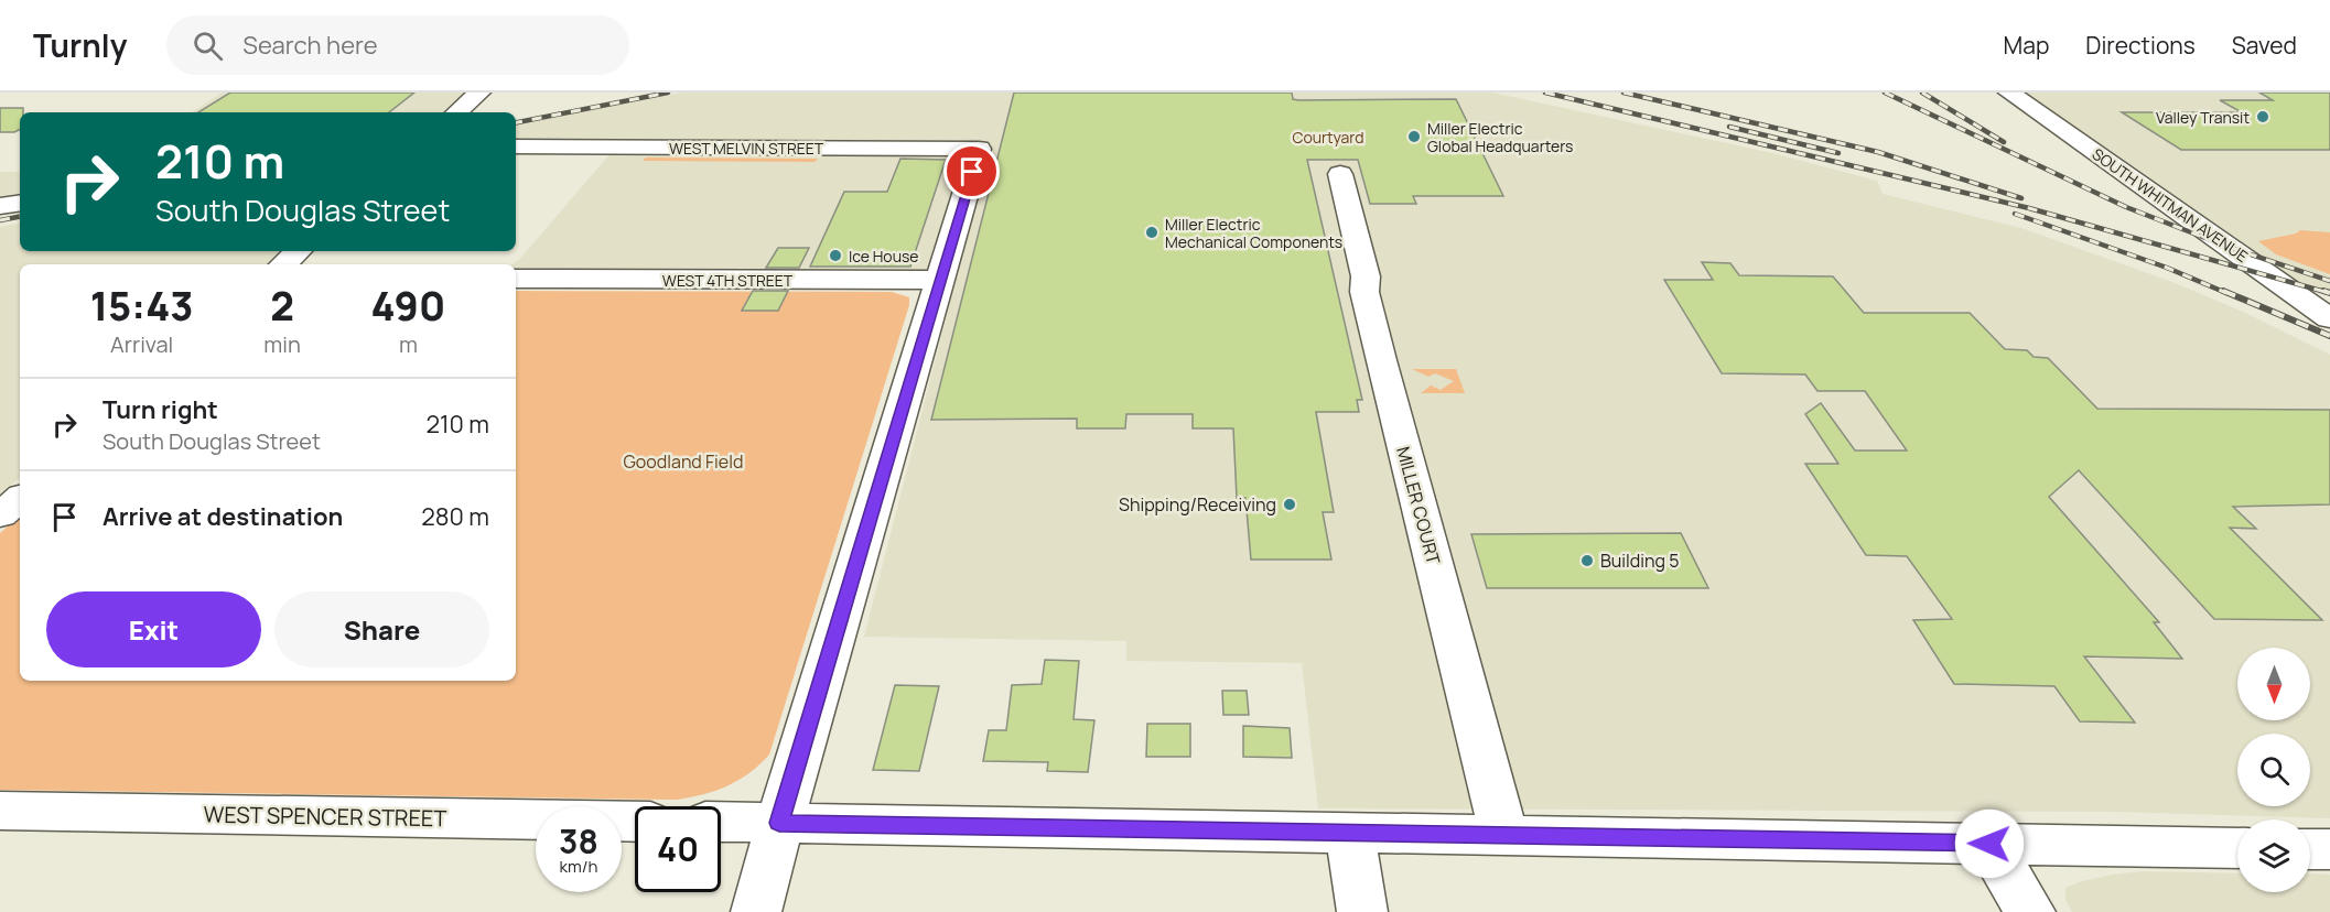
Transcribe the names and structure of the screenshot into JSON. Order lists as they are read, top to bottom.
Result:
{
  "streets": {
    "street": [
      "WEST MELVIN STREET",
      "SOUTH WHITMAN AVENUE",
      "WEST 4TH STREET",
      "MILLER COURT",
      "WEST SPENCER STREET"
    ]
  },
  "crossings": [
    ["WEST MELVIN STREET", "WEST 4TH STREET"]
  ],
  "parks": ["Courtyard", "Goodland Field"],
  "places": [
    "Valley Transit",
    "Miller Electric Global Headquarters",
    "Miller Electric Mechanical Components",
    "Ice House",
    "Shipping/Receiving",
    "Building 5"
  ],
  "north": "bottom",
  "page": {
    "header": "Turnly",
    "search": "Search here",
    "nav": ["Map", "Directions", "Saved"],
    "turn": ["210 m", "South Douglas Street"],
    "eta": [
      "15:43",
      "Arrival",
      "2",
      "min",
      "490",
      "m"
    ],
    "list": [
      {
        "name": "Turn right",
        "note": "South Douglas Street",
        "value": "210 m"
      },
      {
        "name": "Arrive at destination",
        "value": "280 m"
      }
    ],
    "buttons": ["Exit", "Share"],
    "speed": "38 km/h",
    "limit": "40"
  }
}
